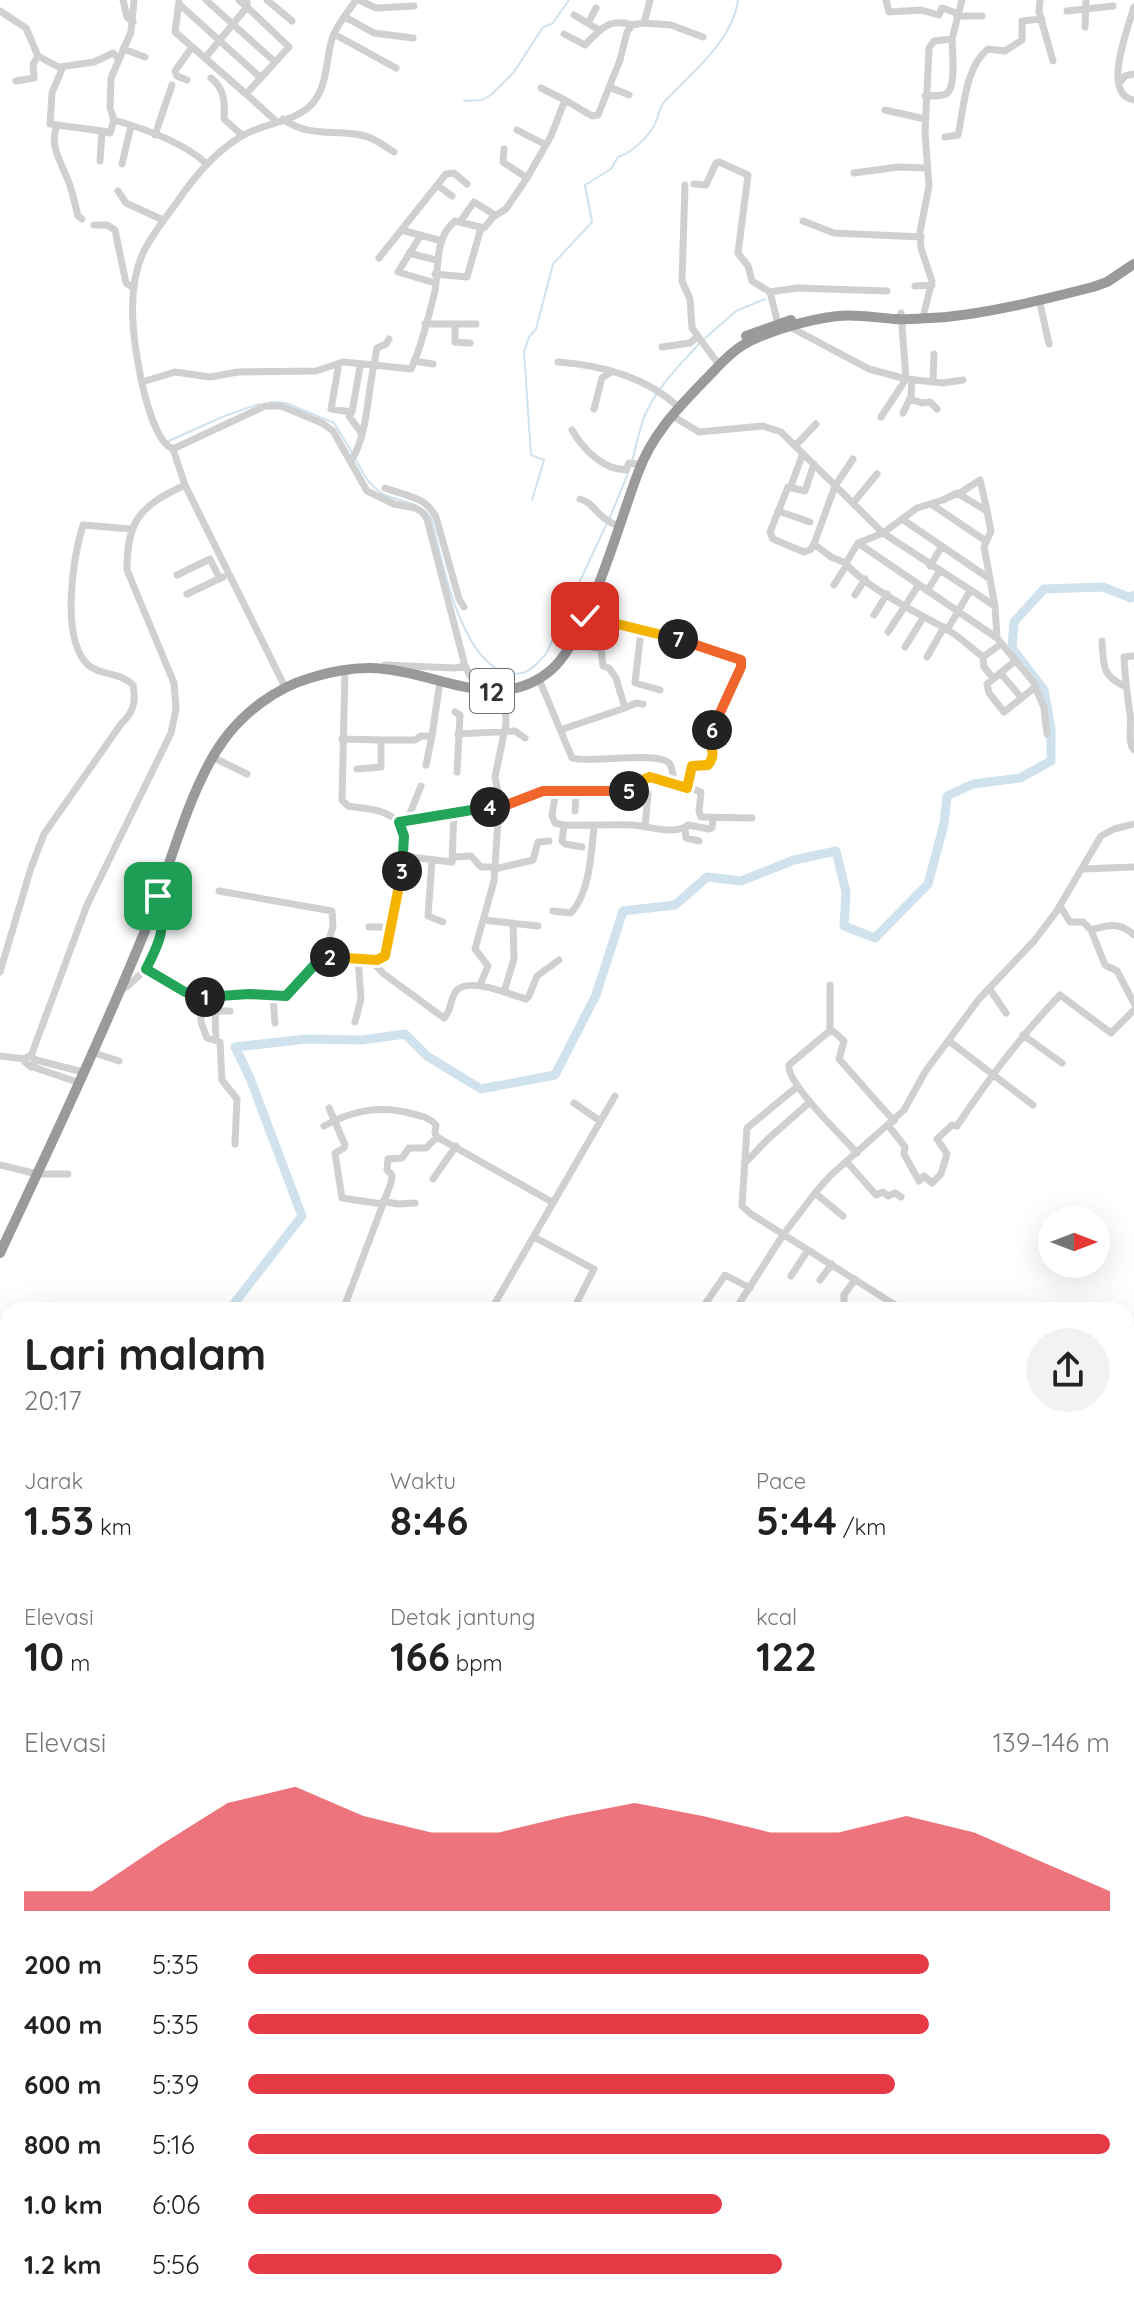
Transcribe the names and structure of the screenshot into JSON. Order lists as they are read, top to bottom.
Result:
{
  "streets": {
    "highway": ["12"]
  },
  "north": "right",
  "page": {
    "pins": [
      "7",
      "6",
      "5",
      "4",
      "3",
      "2",
      "1"
    ],
    "heading": ["Lari malam", "20:17"],
    "stats": [
      ["Jarak", "1.53 km"],
      ["Waktu", "8:46"],
      ["Pace", "5:44 /km"],
      ["Elevasi", "10 m"],
      ["Detak jantung", "166 bpm"],
      ["kcal", "122"]
    ],
    "chart": ["Elevasi", "139–146 m"],
    "list": [
      {
        "name": "200 m",
        "note": "5:35"
      },
      {
        "name": "400 m",
        "note": "5:35"
      },
      {
        "name": "600 m",
        "note": "5:39"
      },
      {
        "name": "800 m",
        "note": "5:16"
      },
      {
        "name": "1.0 km",
        "note": "6:06"
      },
      {
        "name": "1.2 km",
        "note": "5:56"
      }
    ]
  }
}
